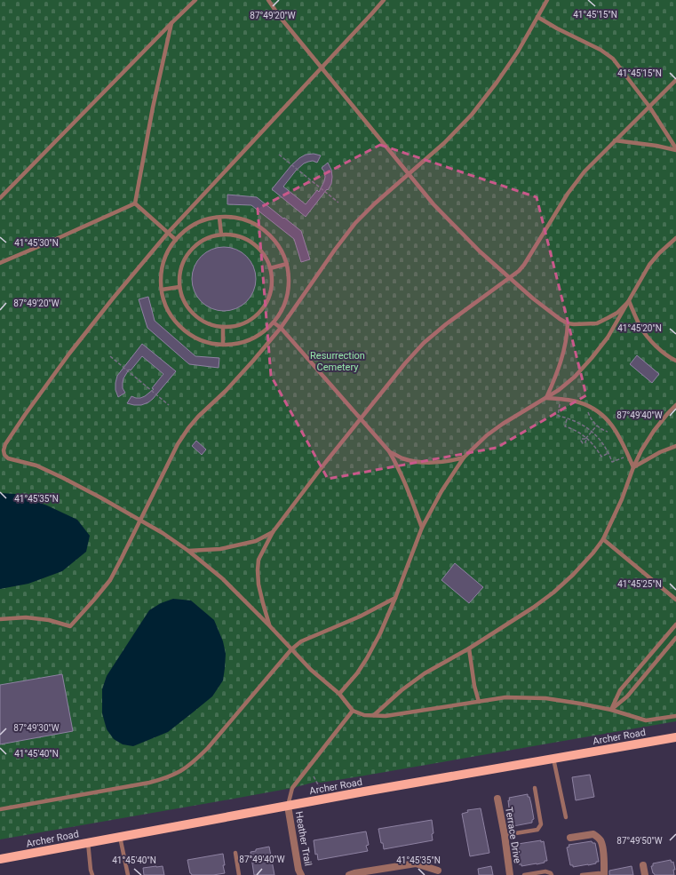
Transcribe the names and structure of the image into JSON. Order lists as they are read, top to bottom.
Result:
{
  "streets": {
    "main road": ["Archer Road"],
    "street": ["Terrace Drive", "Heather Trail"]
  },
  "crossings": [
    ["Archer Road", "Heather Trail"]
  ],
  "parks": ["Resurrection Cemetery"],
  "coordinates": [
    "41°45'15\"N",
    "87°49'20\"W",
    "41°45'30\"N",
    "41°45'20\"N",
    "87°49'40\"W",
    "41°45'35\"N",
    "41°45'25\"N",
    "87°49'30\"W",
    "41°45'40\"N",
    "87°49'50\"W"
  ]
}
